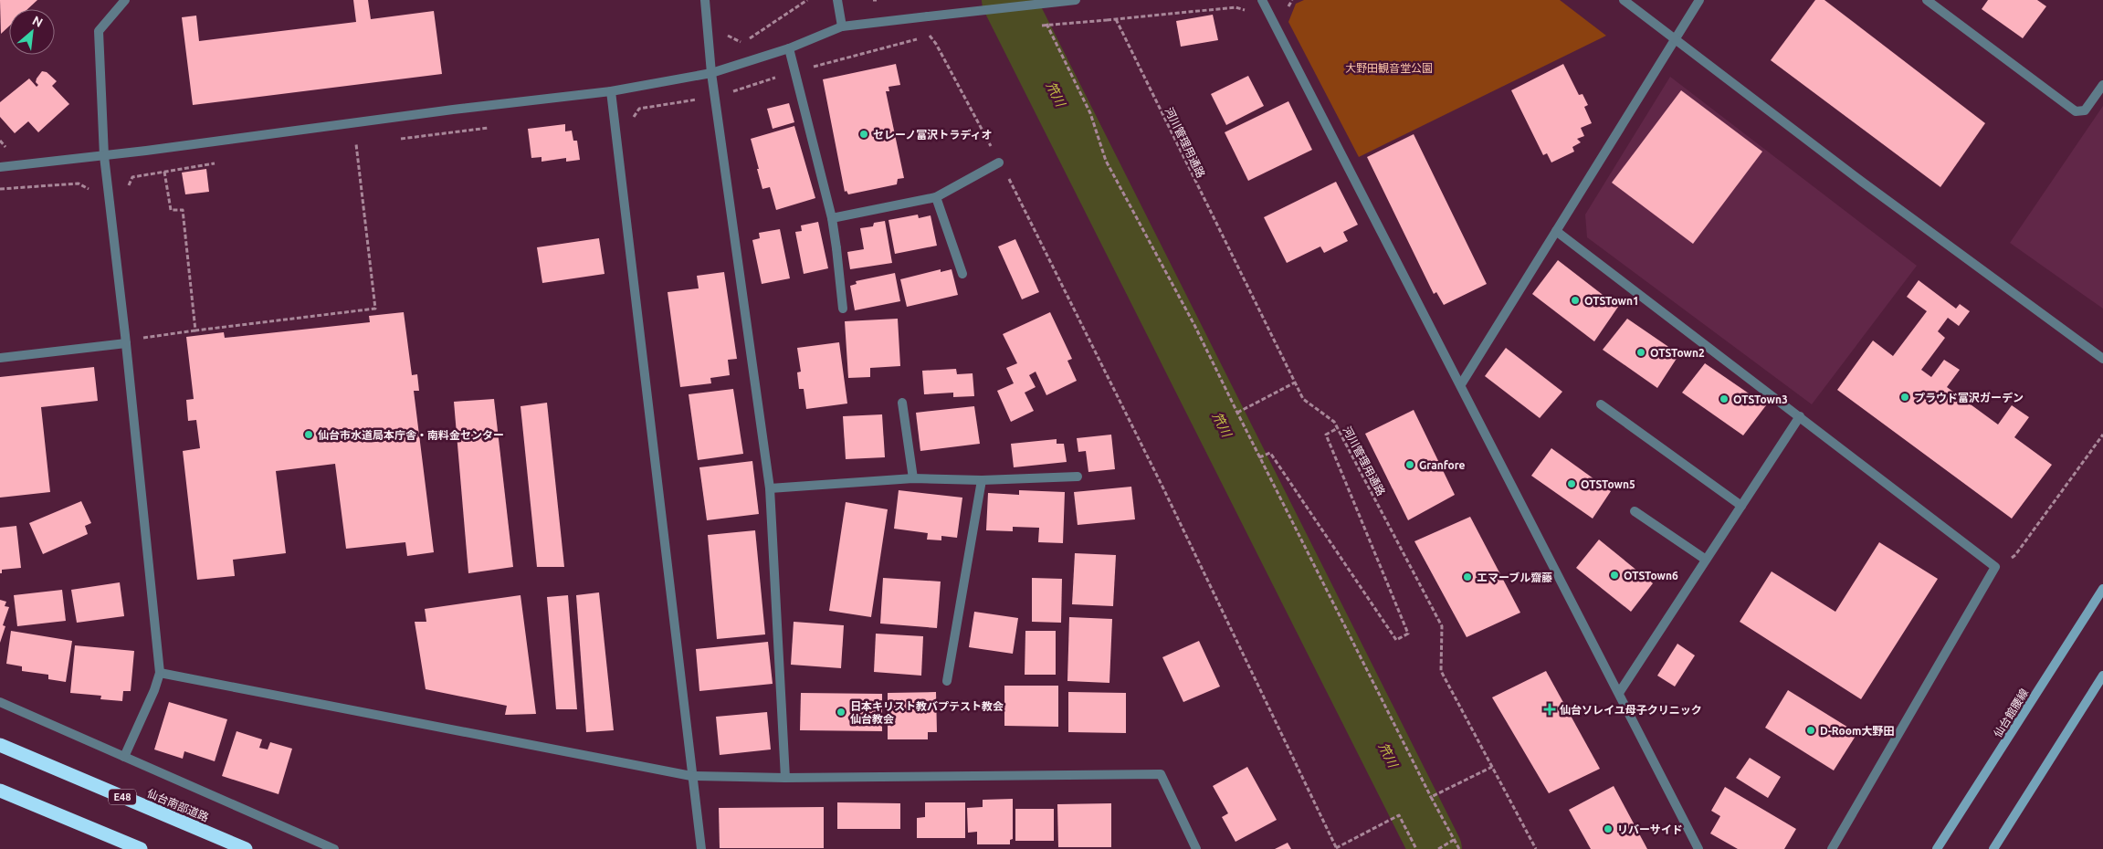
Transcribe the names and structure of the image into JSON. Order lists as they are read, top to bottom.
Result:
{
  "streets": {
    "highway": ["E48", "仙台南部道路"],
    "main road": ["仙台館腰線"],
    "path": ["河川管理用通路"]
  },
  "water": ["笊川"],
  "parks": ["大野田観音堂公園"],
  "places": {
    "other": [
      "セレーノ富沢トラディオ",
      "OTSTown1",
      "OTSTown2",
      "プラウド富沢ガーデン",
      "OTSTown3",
      "仙台市水道局本庁舎・南料金センター",
      "Granfore",
      "OTSTown5",
      "OTSTown6",
      "エマーブル齋藤",
      "日本キリスト教バプテスト教会 仙台教会",
      "D-Room大野田",
      "リバーサイド"
    ],
    "health": ["仙台ソレイユ母子クリニック"]
  },
  "north": "top right"
}
